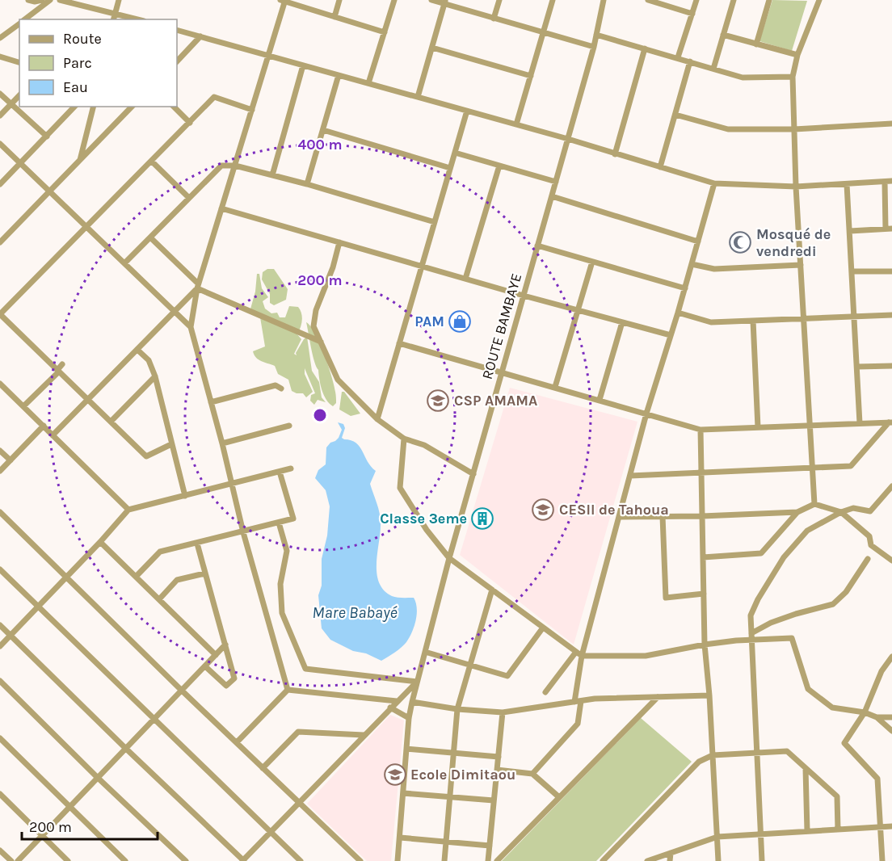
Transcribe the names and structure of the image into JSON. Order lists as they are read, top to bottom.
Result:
{
  "streets": {
    "street": ["ROUTE BAMBAYE"]
  },
  "water": ["Mare Babayé"],
  "places": {
    "mosque": ["Mosqué de vendredi"],
    "shop": ["PAM"],
    "school or university": ["CSP AMAMA", "CESII de Tahoua", "Ecole Dimitaou"],
    "building": ["Classe 3eme"]
  },
  "legend": ["Route", "Parc", "Eau"],
  "scale_bar": "200 m",
  "rings": ["400 m", "200 m"]
}
